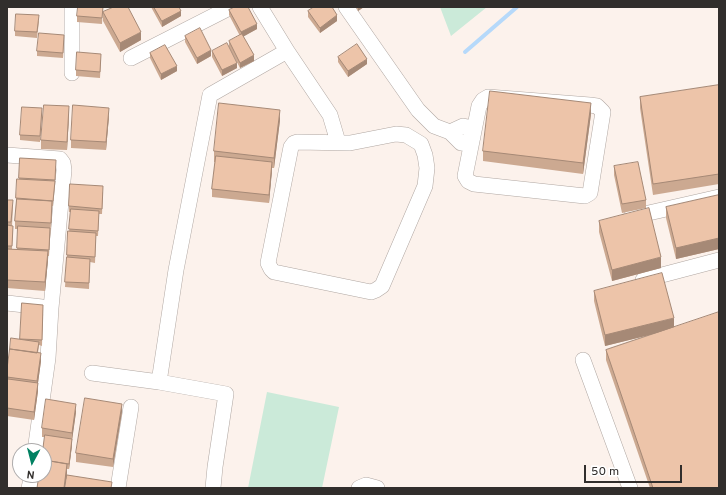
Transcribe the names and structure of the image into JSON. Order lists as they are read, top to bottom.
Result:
{
  "scale_bar": "50 m",
  "north": "bottom"
}
